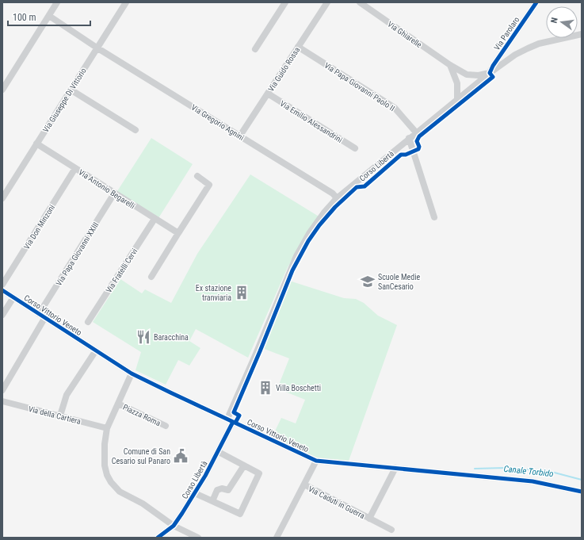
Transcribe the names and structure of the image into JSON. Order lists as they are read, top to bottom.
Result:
{
  "streets": {
    "street": [
      "Via Parolaro",
      "Via Ghiarelle",
      "Via Guido Rossa",
      "Via Papa Giovanni Paolo II",
      "Via Giuseppe Di Vittorio",
      "Via Emilio Alessandrini",
      "Via Gregorio Agnini",
      "Corso Libertà",
      "Via Antonio Begarelli",
      "Via Don Minzoni",
      "Via Papa Giovanni XXIII",
      "Via Fratelli Cervi",
      "Corso Vittorio Veneto",
      "Via della Cartiera",
      "Piazza Roma",
      "Via Caduti in Guerra"
    ]
  },
  "crossings": [
    ["Via Parolaro", "Via Ghiarelle"],
    ["Via Parolaro", "Corso Libertà"],
    ["Via Ghiarelle", "Corso Libertà"],
    ["Via Guido Rossa", "Via Papa Giovanni Paolo II"],
    ["Via Guido Rossa", "Via Emilio Alessandrini"],
    ["Via Guido Rossa", "Via Gregorio Agnini"],
    ["Via Papa Giovanni Paolo II", "Corso Libertà"],
    ["Via Giuseppe Di Vittorio", "Via Gregorio Agnini"],
    ["Via Giuseppe Di Vittorio", "Via Antonio Begarelli"],
    ["Via Gregorio Agnini", "Corso Libertà"],
    ["Corso Libertà", "Corso Vittorio Veneto"],
    ["Via Antonio Begarelli", "Via Don Minzoni"],
    ["Via Antonio Begarelli", "Via Papa Giovanni XXIII"],
    ["Via Antonio Begarelli", "Via Fratelli Cervi"],
    ["Via Papa Giovanni XXIII", "Corso Vittorio Veneto"],
    ["Corso Vittorio Veneto", "Via Caduti in Guerra"]
  ],
  "water": ["Canale Torbido"],
  "places": {
    "school or university": ["Scuole Medie SanCesario"],
    "building": ["Ex stazione tranviaria", "Villa Boschetti"],
    "restaurant": ["Baracchina"],
    "public building": ["Comune di San Cesario sul Panaro"]
  },
  "scale_bar": "100 m",
  "north": "left"
}
